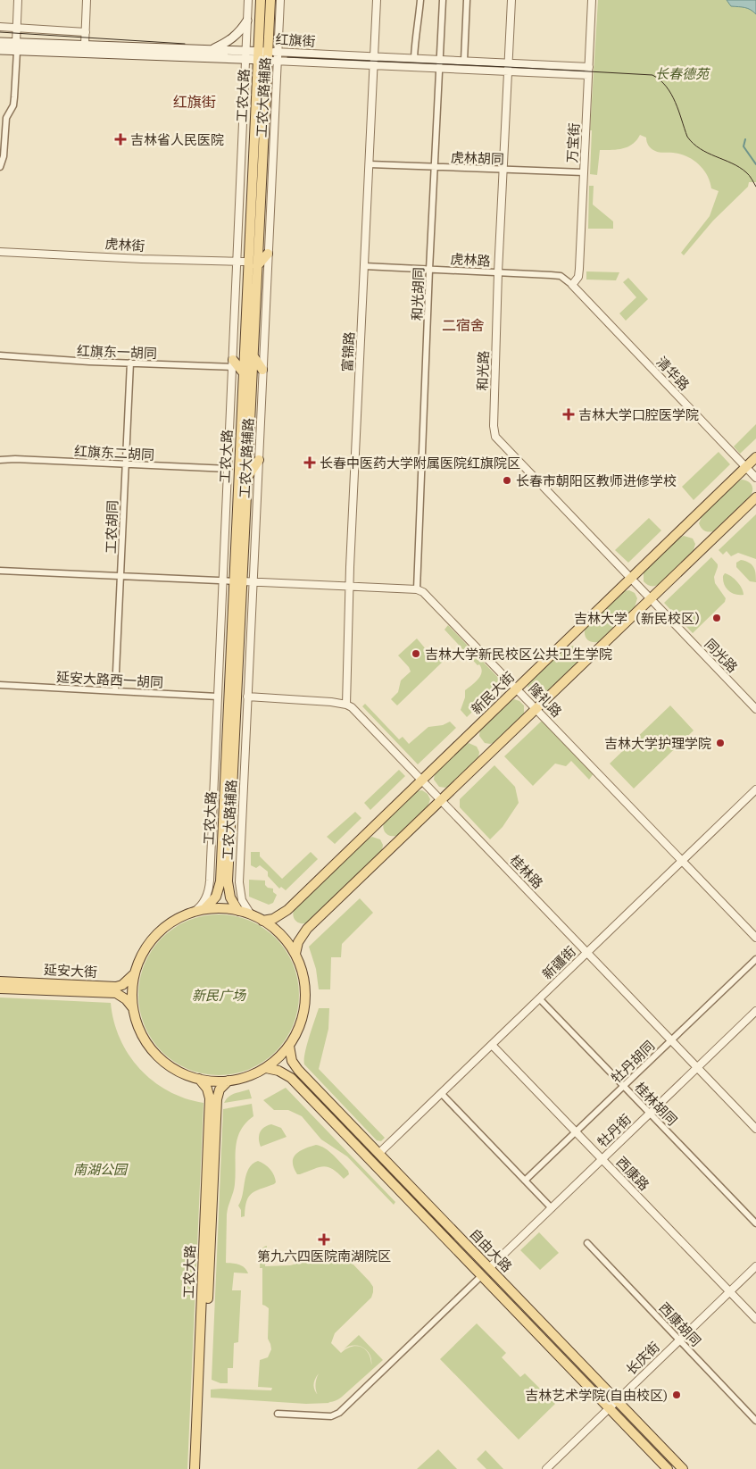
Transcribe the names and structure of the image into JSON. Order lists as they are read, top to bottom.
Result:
{
  "streets": {
    "main road": [
      "红旗街",
      "工农大路",
      "新民大街",
      "延安大街",
      "自由大路"
    ],
    "street": [
      "工农大路辅路",
      "万宝街",
      "虎林胡同",
      "虎林街",
      "虎林路",
      "和光胡同",
      "红旗东一胡同",
      "富锦路",
      "和光路",
      "清华路",
      "红旗东二胡同",
      "工农胡同",
      "同光路",
      "延安大路西一胡同",
      "隆礼路",
      "桂林路",
      "新疆街",
      "牡丹胡同",
      "桂林胡同",
      "牡丹街",
      "西康路",
      "西康胡同",
      "长庆街"
    ]
  },
  "crossings": [
    ["红旗街", "工农大路"],
    ["红旗街", "工农大路辅路"],
    ["红旗街", "万宝街"],
    ["红旗街", "和光胡同"],
    ["红旗街", "富锦路"],
    ["红旗街", "和光路"],
    ["工农大路", "虎林街"],
    ["工农大路辅路", "虎林街"],
    ["工农大路辅路", "红旗东一胡同"],
    ["工农大路辅路", "红旗东二胡同"],
    ["工农大路辅路", "延安大路西一胡同"],
    ["万宝街", "虎林胡同"],
    ["万宝街", "虎林路"],
    ["万宝街", "清华路"],
    ["虎林胡同", "和光胡同"],
    ["虎林胡同", "富锦路"],
    ["虎林胡同", "和光路"],
    ["虎林路", "和光胡同"],
    ["虎林路", "富锦路"],
    ["虎林路", "和光路"],
    ["虎林路", "清华路"],
    ["和光胡同", "隆礼路"],
    ["红旗东一胡同", "工农胡同"],
    ["富锦路", "桂林路"],
    ["和光路", "同光路"],
    ["和光路", "新民大街"],
    ["清华路", "新民大街"],
    ["红旗东二胡同", "工农胡同"],
    ["工农胡同", "延安大路西一胡同"],
    ["新民大街", "隆礼路"],
    ["新民大街", "桂林路"],
    ["隆礼路", "新疆街"],
    ["桂林路", "新疆街"],
    ["桂林路", "牡丹胡同"],
    ["桂林路", "牡丹街"],
    ["新疆街", "桂林胡同"],
    ["新疆街", "西康路"],
    ["新疆街", "自由大路"],
    ["牡丹胡同", "桂林胡同"],
    ["牡丹胡同", "西康路"],
    ["桂林胡同", "牡丹街"],
    ["牡丹街", "西康路"],
    ["牡丹街", "自由大路"],
    ["西康路", "长庆街"],
    ["自由大路", "长庆街"],
    ["西康胡同", "长庆街"]
  ],
  "districts": ["红旗街", "二宿舍"],
  "parks": ["长春德苑", "新民广场", "南湖公园"],
  "places": {
    "health": [
      "吉林省人民医院",
      "吉林大学口腔医学院",
      "长春中医药大学附属医院红旗院区",
      "第九六四医院南湖院区"
    ],
    "other": [
      "长春市朝阳区教师进修学校",
      "吉林大学（新民校区）",
      "吉林大学新民校区公共卫生学院",
      "吉林大学护理学院",
      "吉林艺术学院(自由校区)"
    ]
  }
}
